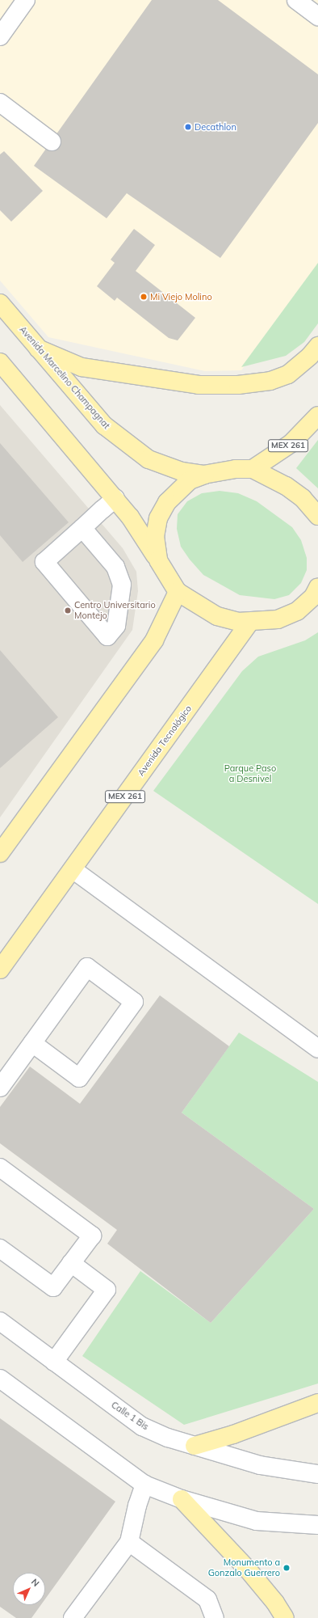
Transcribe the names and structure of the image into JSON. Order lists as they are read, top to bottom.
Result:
{
  "streets": {
    "main road": ["Avenida Marcelino Champagnat", "MEX 261", "Avenida Tecnológico"],
    "street": ["Calle 1 Bis"]
  },
  "parks": ["Parque Paso a Desnivel"],
  "places": [
    "Decathlon",
    "Mi Viejo Molino",
    "Centro Universitario Montejo",
    "Monumento a Gonzalo Guerrero"
  ],
  "north": "top right"
}
